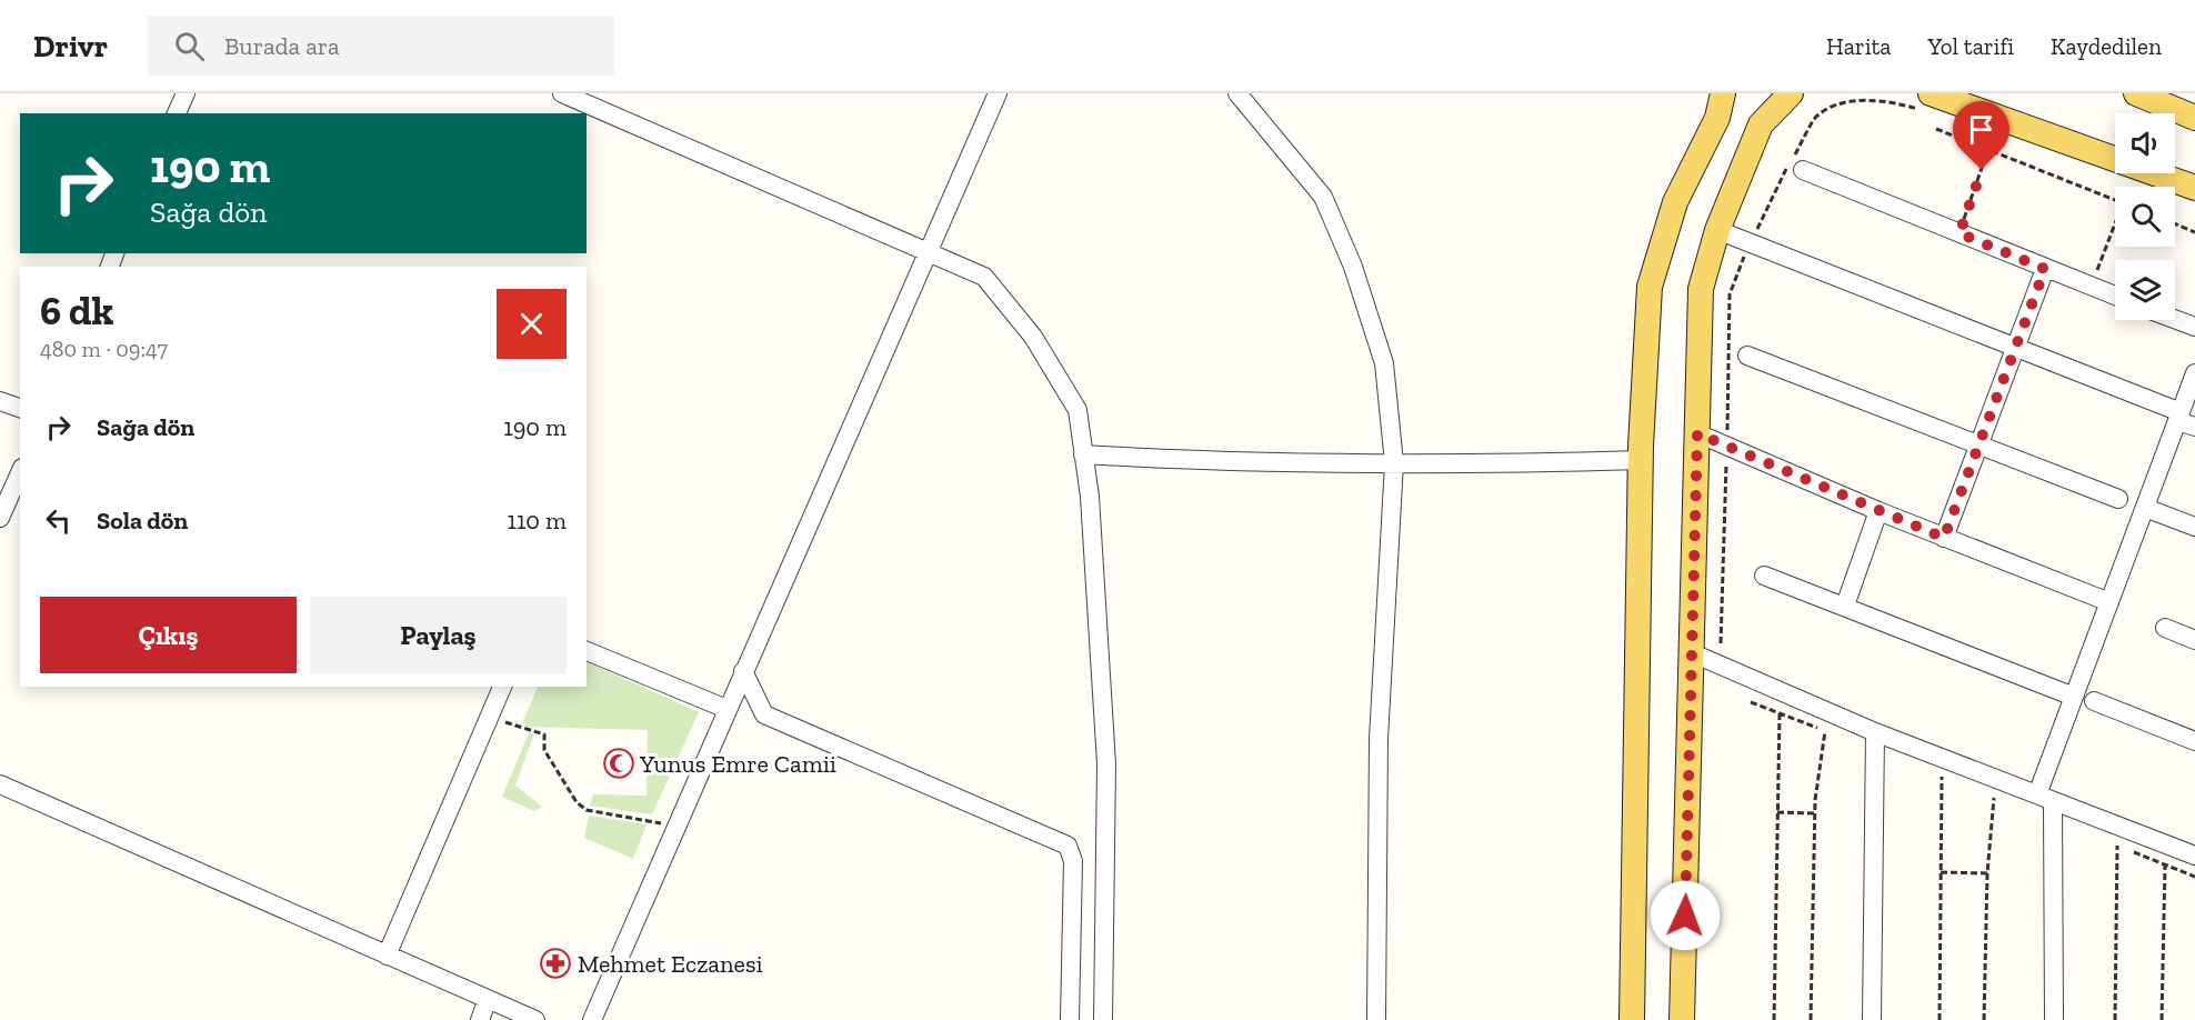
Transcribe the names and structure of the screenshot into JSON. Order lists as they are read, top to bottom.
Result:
{
  "places": {
    "mosque": ["Yunus Emre Camii"],
    "pharmacy": ["Mehmet Eczanesi"]
  },
  "page": {
    "header": "Drivr",
    "search": "Burada ara",
    "nav": ["Harita", "Yol tarifi", "Kaydedilen"],
    "turn": ["190 m", "Sağa dön"],
    "heading": ["6 dk", "480 m · 09:47"],
    "list": [
      {
        "name": "Sağa dön",
        "value": "190 m"
      },
      {
        "name": "Sola dön",
        "value": "110 m"
      }
    ],
    "buttons": ["Çıkış", "Paylaş"]
  }
}
